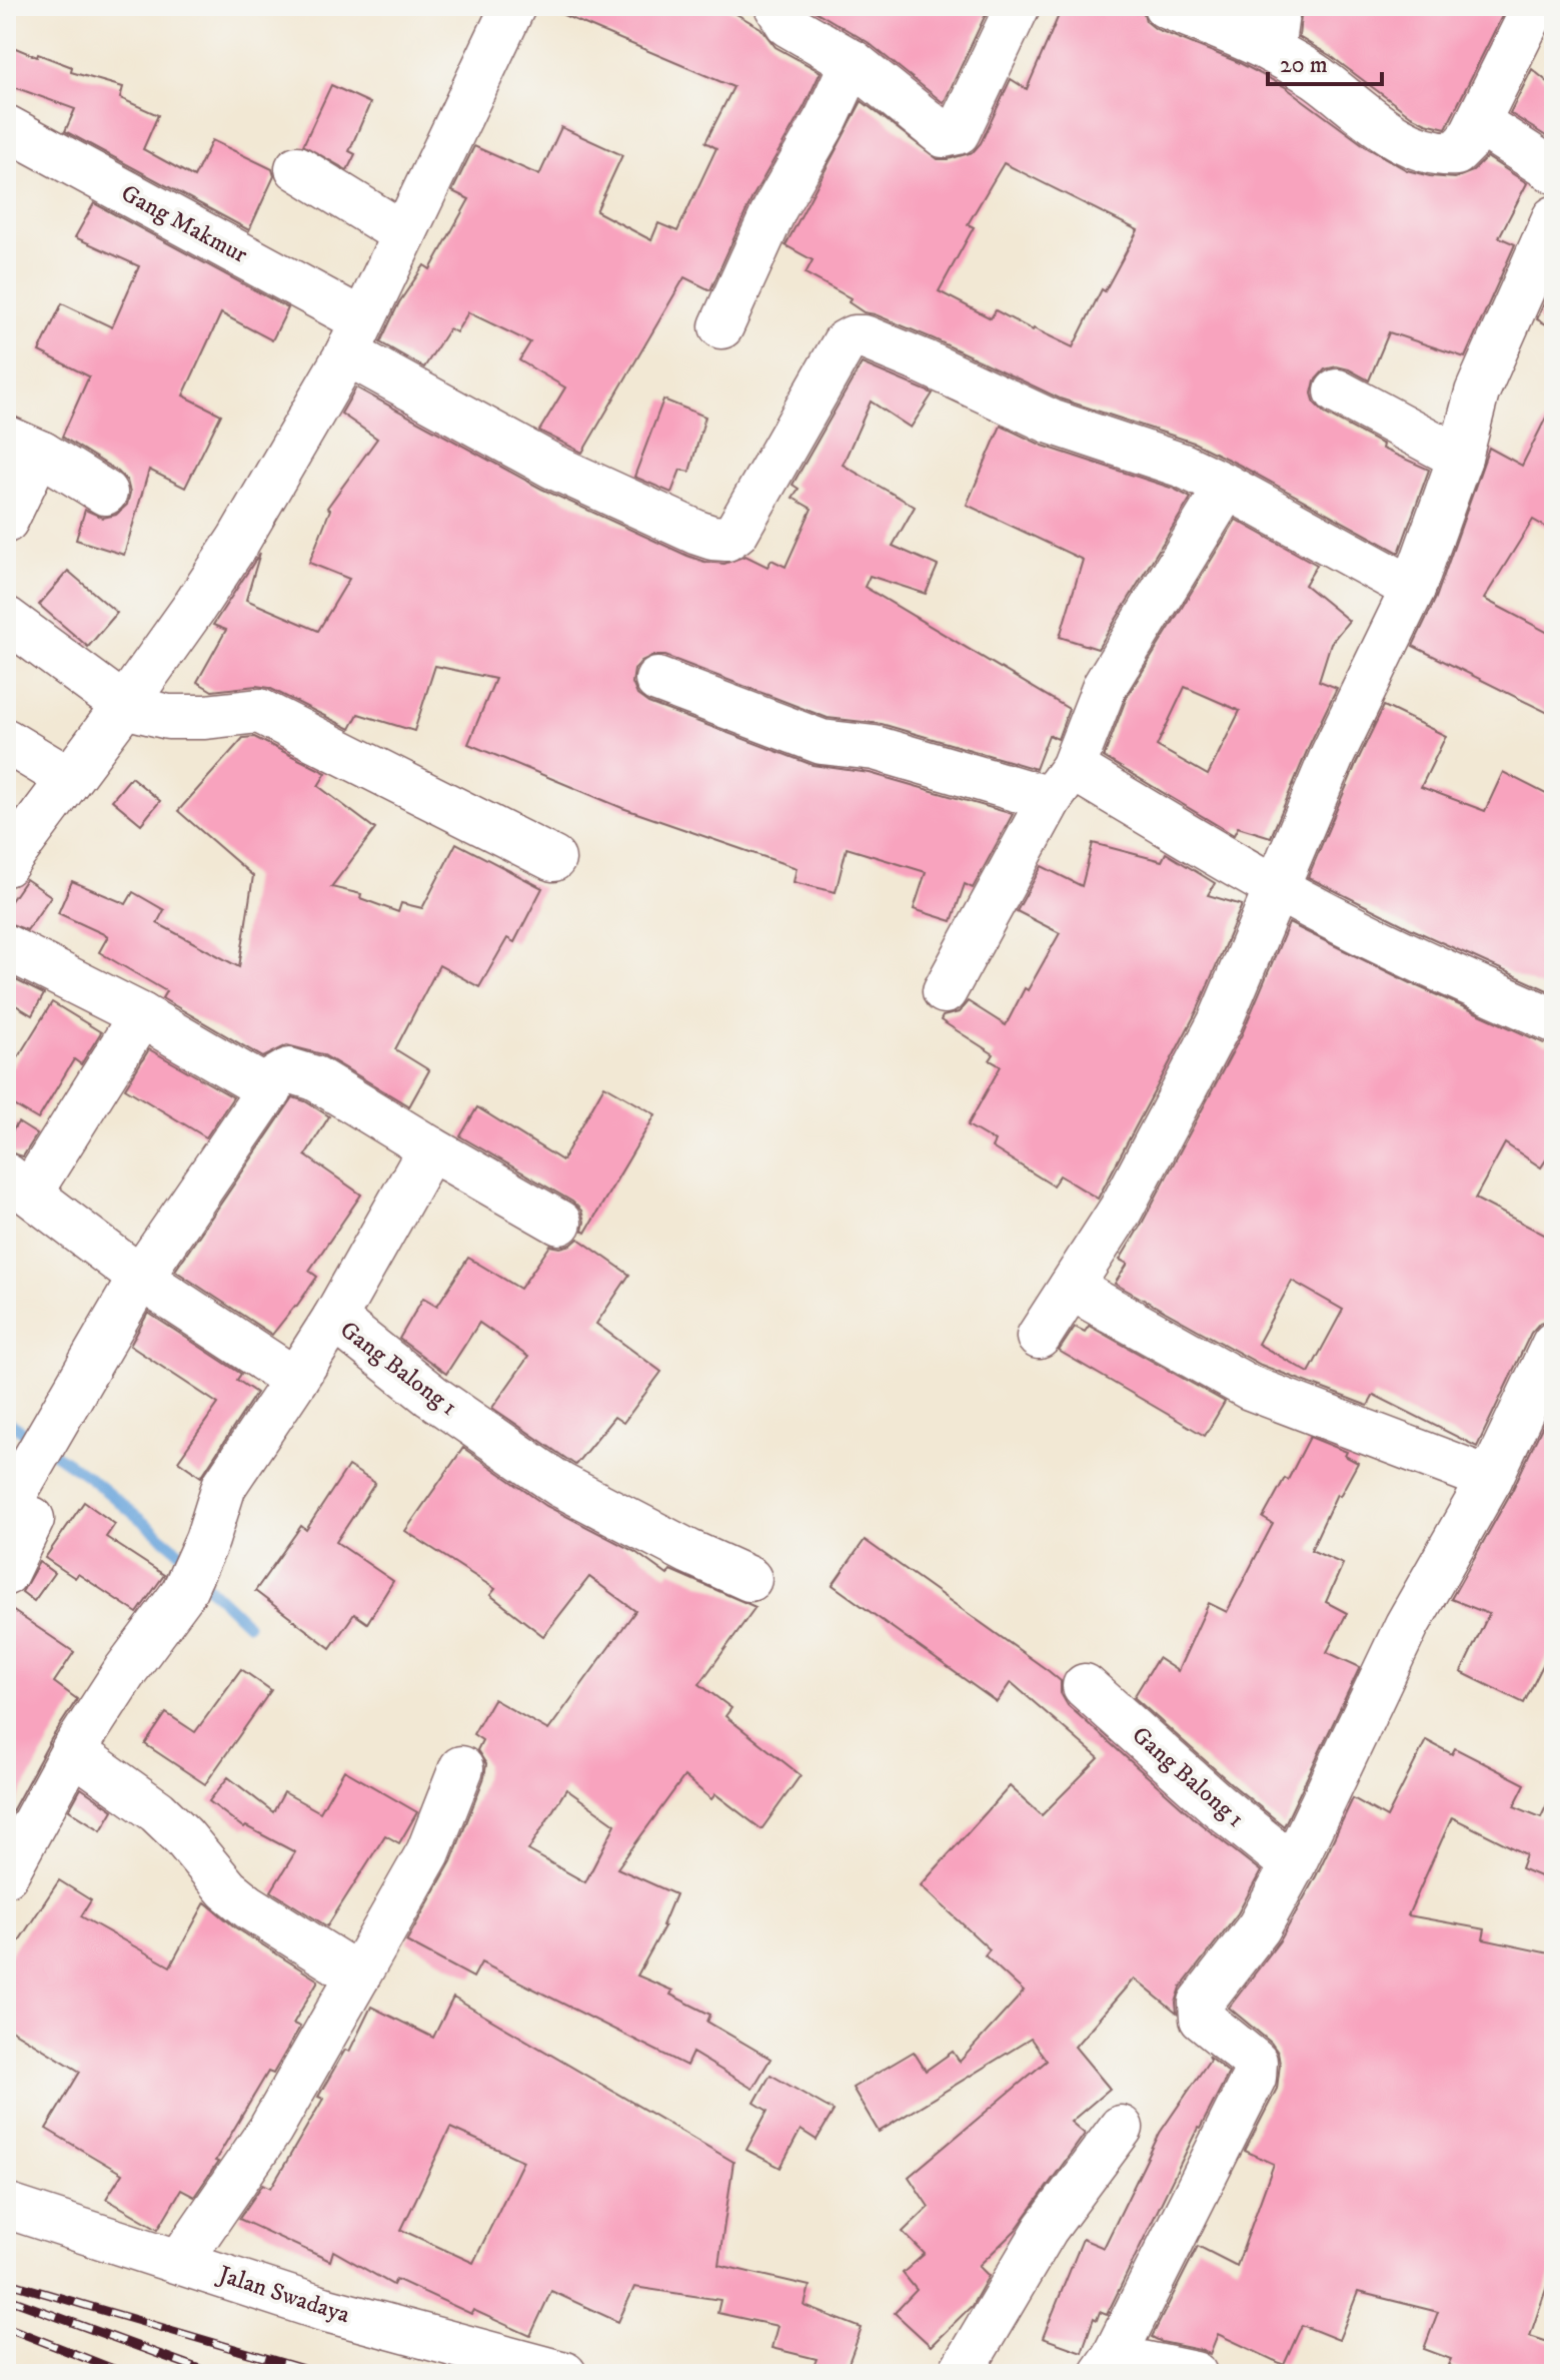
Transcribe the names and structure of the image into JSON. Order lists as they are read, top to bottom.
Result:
{
  "streets": {
    "street": ["Gang Makmur", "Gang Balong 1", "Jalan Swadaya"]
  },
  "scale_bar": "20 m"
}
